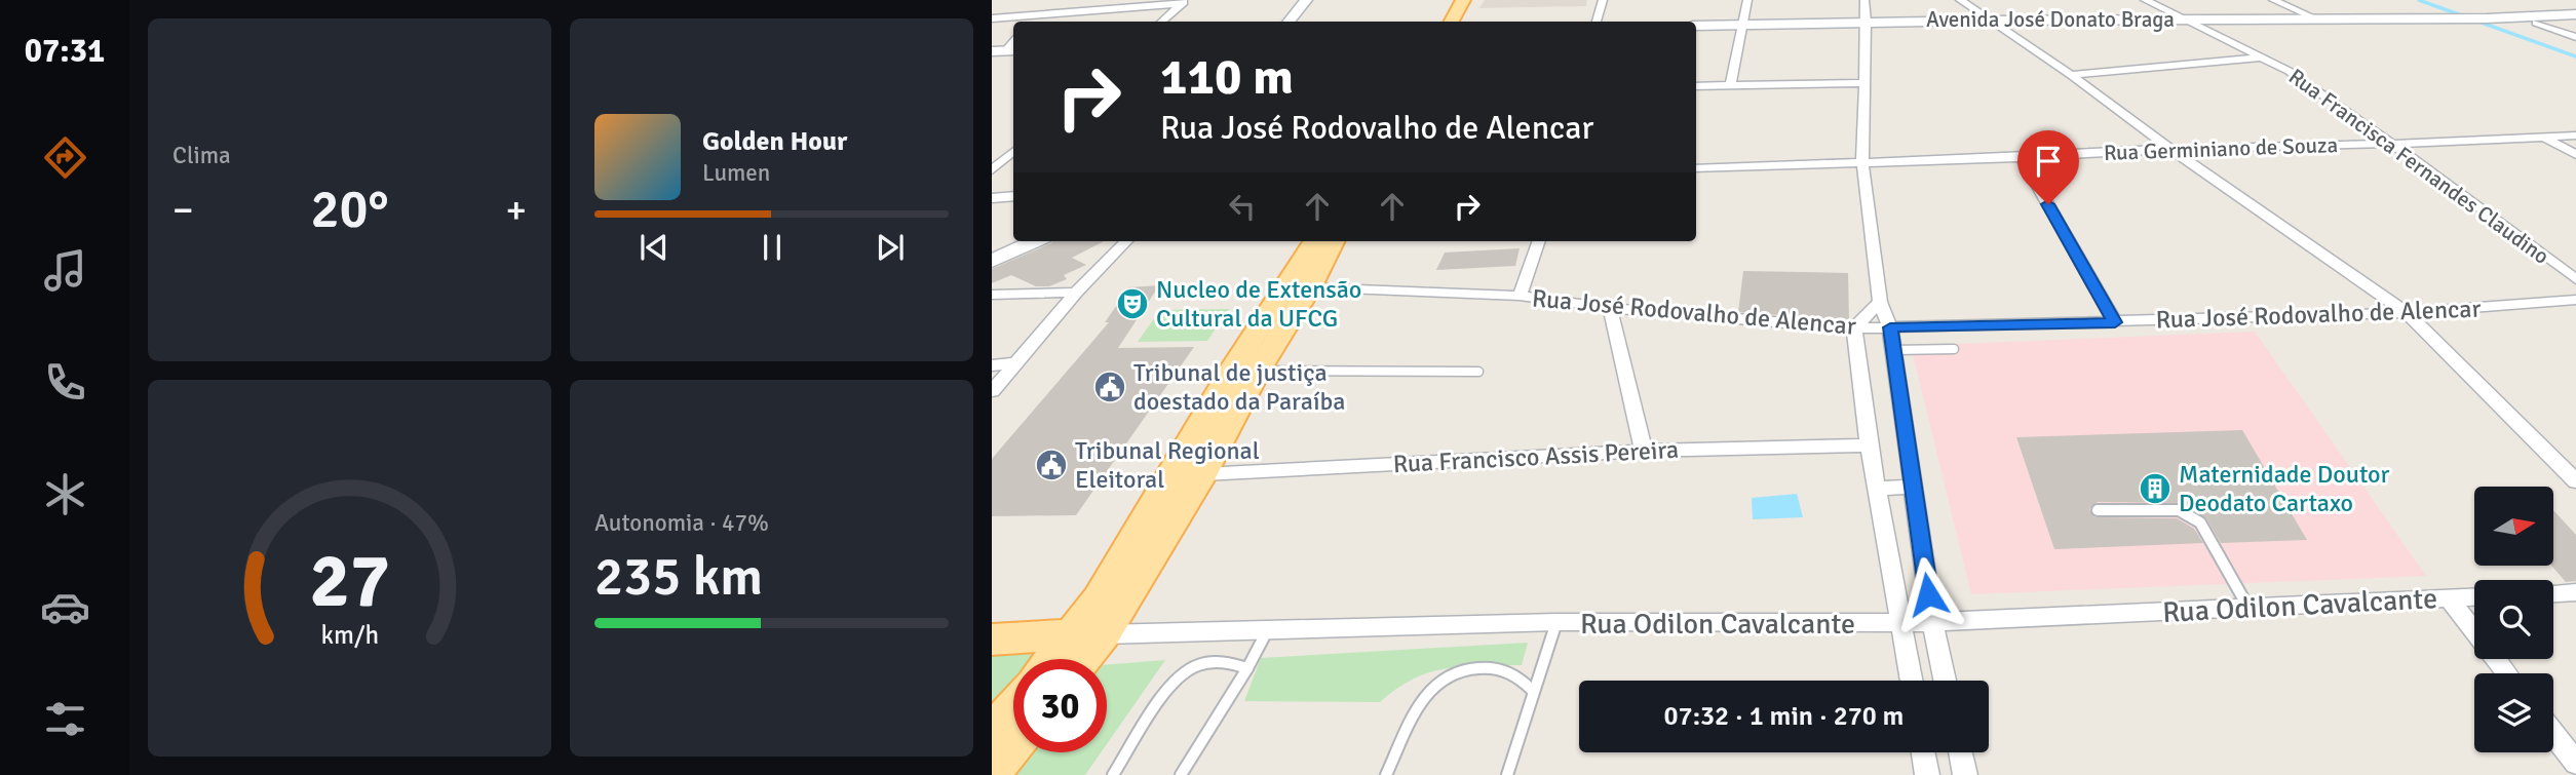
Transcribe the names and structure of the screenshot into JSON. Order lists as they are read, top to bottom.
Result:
{
  "streets": {
    "main road": ["Avenida José Donato Braga", "Rua Odilon Cavalcante"],
    "street": [
      "Rua Germiniano de Souza",
      "Rua Francisca Fernandes Claudino",
      "Rua José Rodovalho de Alencar",
      "Rua Francisco Assis Pereira"
    ]
  },
  "crossings": [
    ["Avenida José Donato Braga", "Rua Francisca Fernandes Claudino"],
    ["Rua Germiniano de Souza", "Rua Francisca Fernandes Claudino"]
  ],
  "places": {
    "theatre": ["Nucleo de Extensão Cultural da UFCG"],
    "public building": ["Tribunal de justiça doestado da Paraíba", "Tribunal Regional Eleitoral"],
    "building": ["Maternidade Doutor Deodato Cartaxo"]
  },
  "north": "right",
  "page": {
    "tabs": "07:31",
    "tile": [
      "Clima",
      ["Autonomia · 47%", "235 km"]
    ],
    "turn": ["110 m", "Rua José Rodovalho de Alencar"],
    "song": ["Golden Hour", "Lumen"],
    "heat": ["−", "20°", "+"],
    "limit": "30",
    "trip": "07:32 · 1 min · 270 m",
    "gauge": ["27", "km/h"]
  }
}
